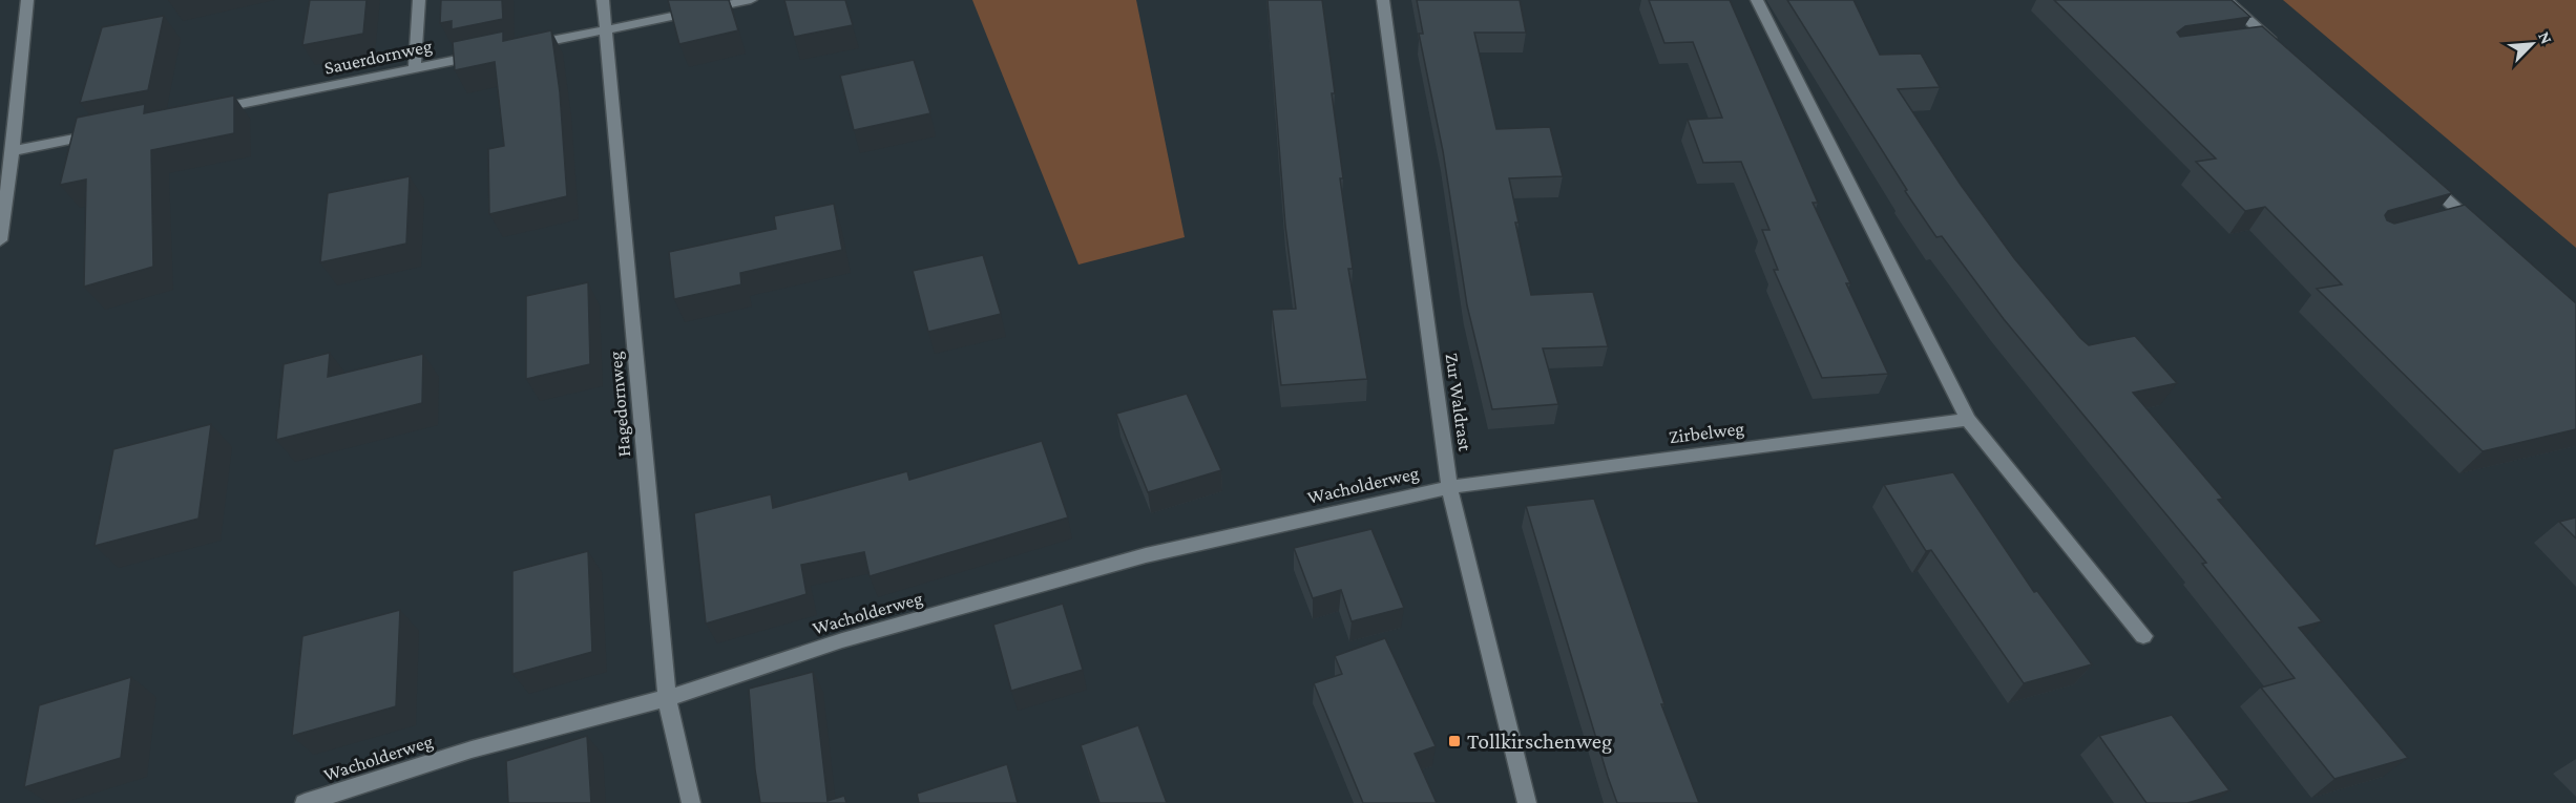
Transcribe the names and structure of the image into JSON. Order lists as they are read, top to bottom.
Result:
{
  "streets": {
    "street": [
      "Sauerdornweg",
      "Zur Waldrast",
      "Hagedornweg",
      "Zirbelweg",
      "Wacholderweg"
    ]
  },
  "crossings": [
    ["Zur Waldrast", "Zirbelweg"],
    ["Zur Waldrast", "Wacholderweg"],
    ["Hagedornweg", "Wacholderweg"],
    ["Zirbelweg", "Wacholderweg"]
  ],
  "places": {
    "transit": ["Tollkirschenweg"]
  },
  "north": "top right"
}
